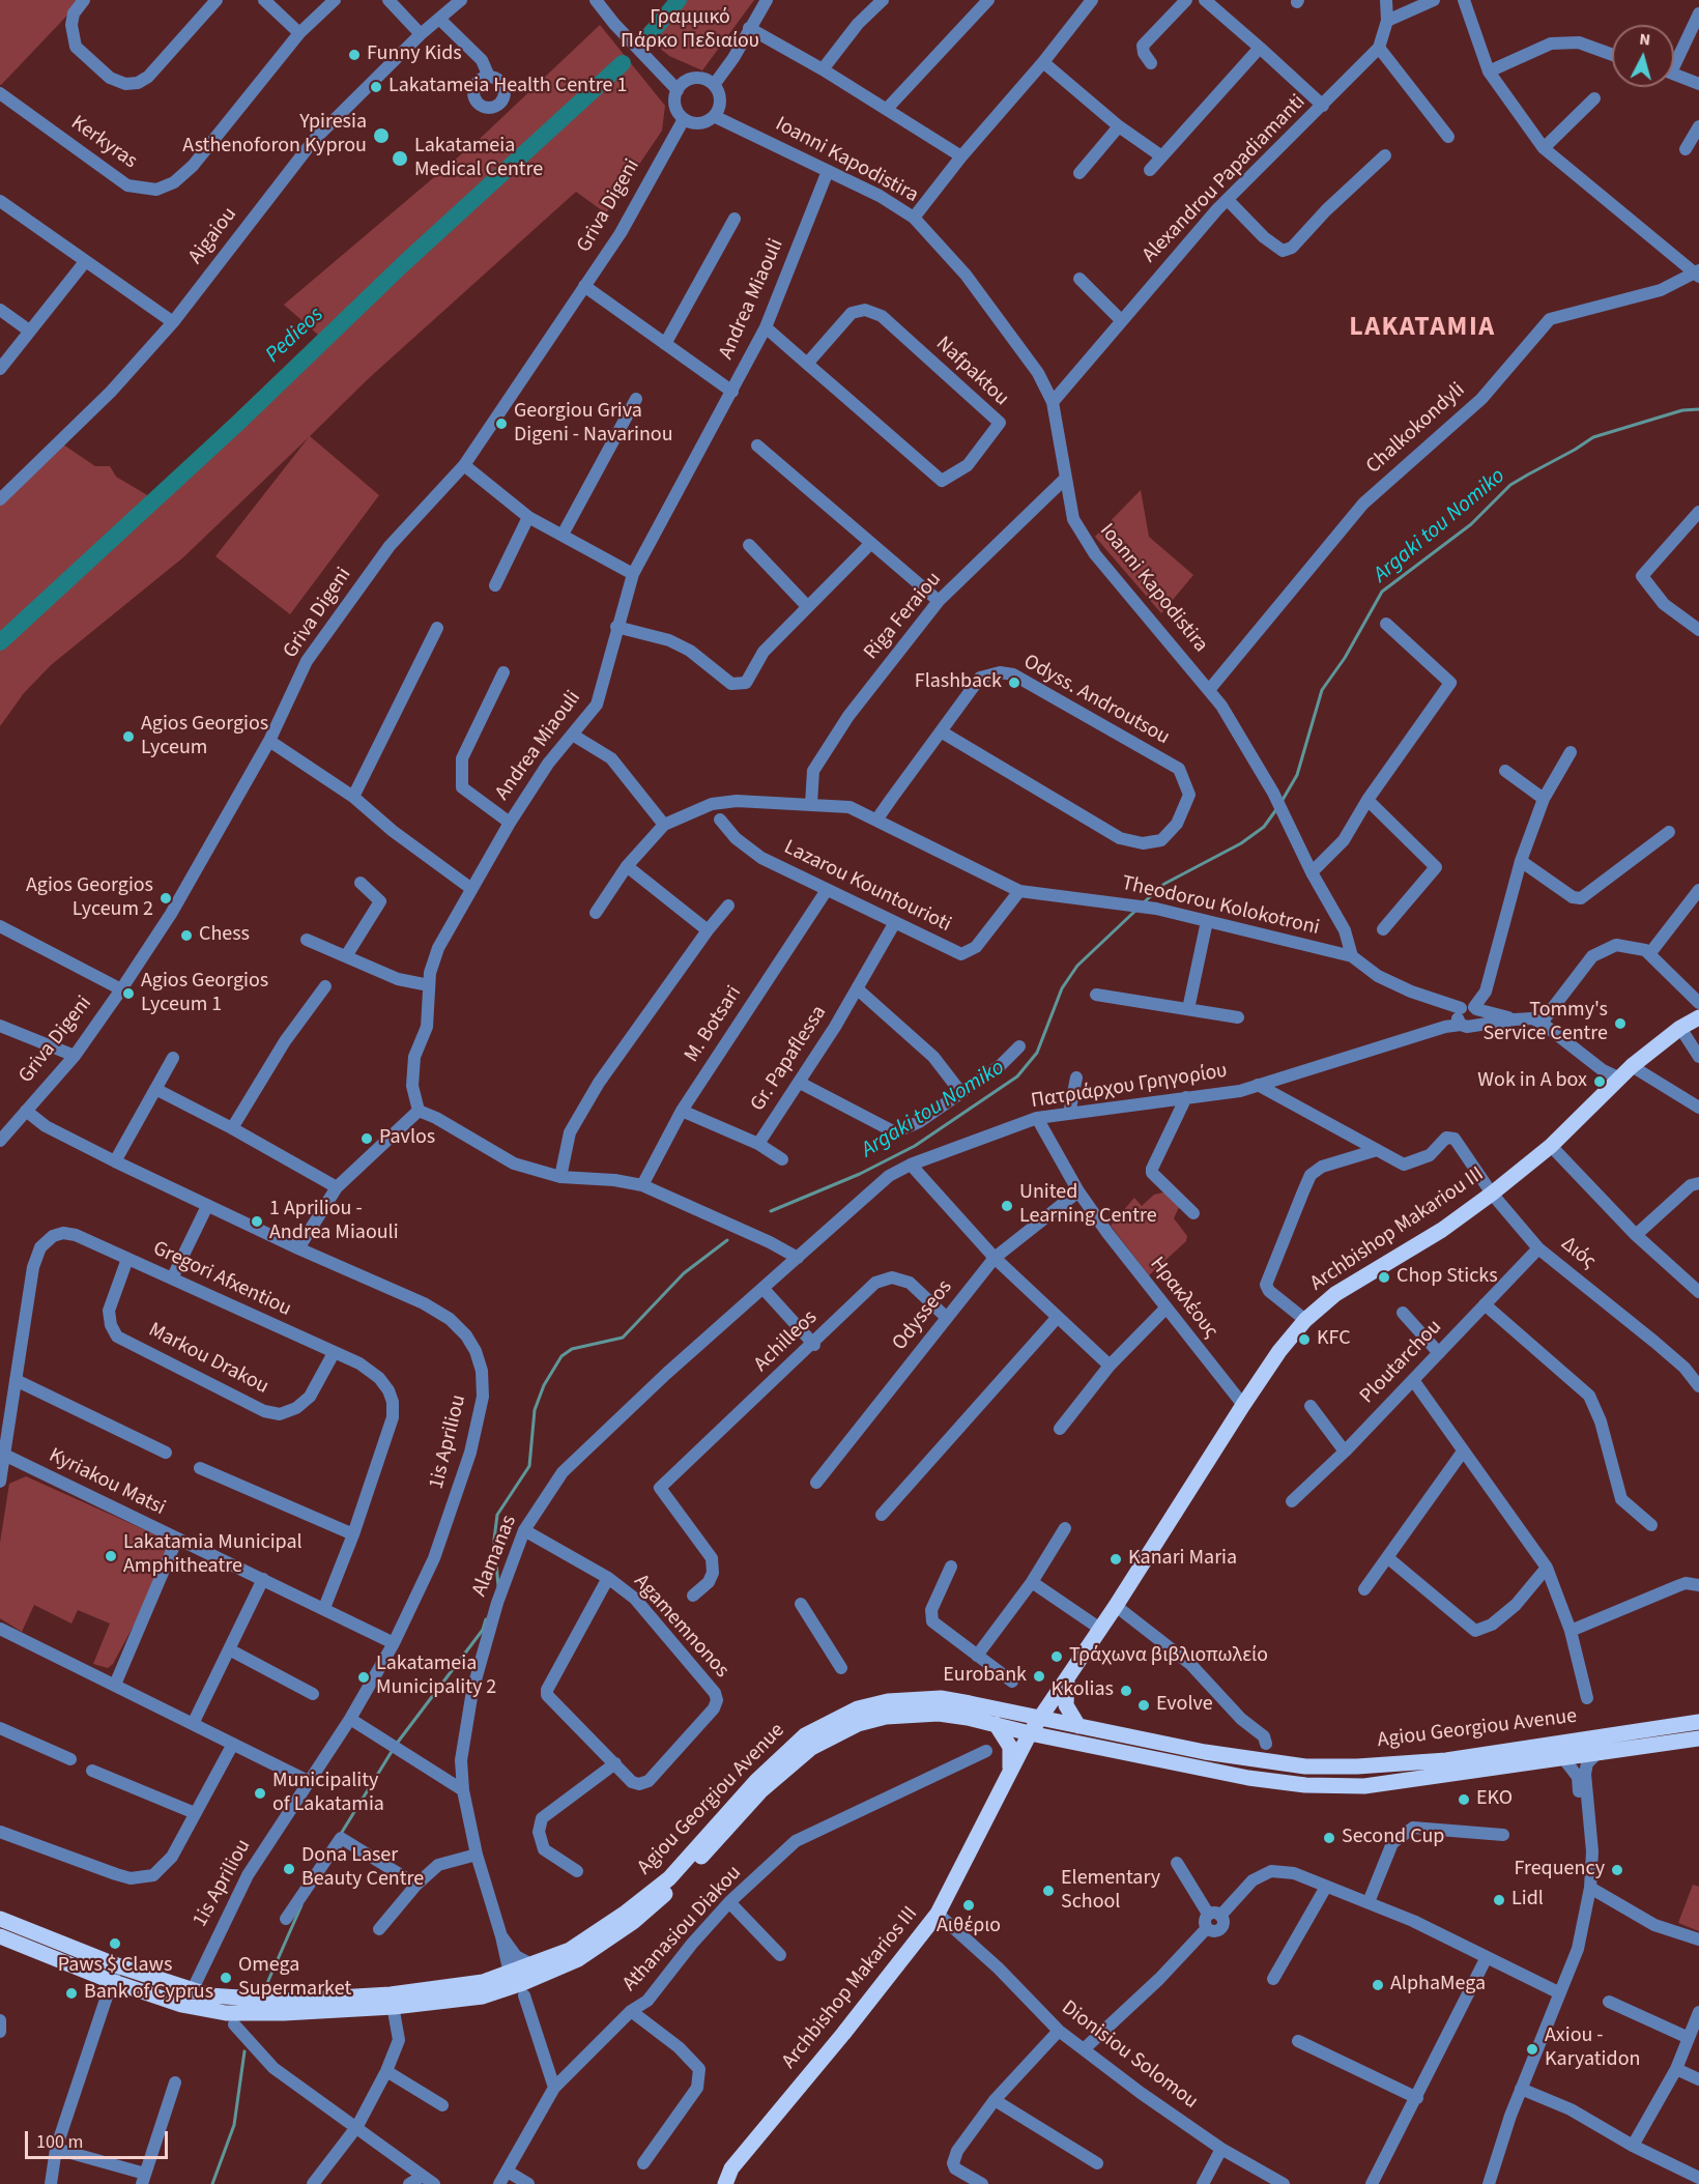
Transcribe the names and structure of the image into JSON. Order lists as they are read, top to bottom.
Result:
{
  "streets": {
    "main road": ["Archbishop Makariou III", "Agiou Georgiou Avenue", "Archbishop Makarios III"],
    "street": [
      "Kerkyras",
      "Ioanni Kapodistira",
      "Alexandrou Papadiamanti",
      "Griva Digeni",
      "Aigaiou",
      "Andrea Miaouli",
      "Nafpaktou",
      "Chalkokondyli",
      "Riga Feraiou",
      "Odyss. Androutsou",
      "Lazarou Kountourioti",
      "Theodorou Kolokotroni",
      "M. Botsari",
      "Gr. Papaflessa",
      "Πατριάρχου Γρηγορίου",
      "Διός",
      "Gregori Afxentiou",
      "Ηρακλέους",
      "Odysseos",
      "Achilleos",
      "Markou Drakou",
      "Ploutarchou",
      "1is Apriliou",
      "Kyriakou Matsi",
      "Alamanas",
      "Agamemnonos",
      "Athanasiou Diakou",
      "Dionisiou Solomou"
    ]
  },
  "crossings": [
    ["Ioanni Kapodistira", "Alexandrou Papadiamanti"],
    ["Ioanni Kapodistira", "Griva Digeni"],
    ["Ioanni Kapodistira", "Andrea Miaouli"],
    ["Ioanni Kapodistira", "Chalkokondyli"],
    ["Ioanni Kapodistira", "Riga Feraiou"],
    ["Ioanni Kapodistira", "Theodorou Kolokotroni"],
    ["Griva Digeni", "1is Apriliou"],
    ["Andrea Miaouli", "Nafpaktou"],
    ["Riga Feraiou", "Theodorou Kolokotroni"],
    ["Odyss. Androutsou", "Theodorou Kolokotroni"],
    ["Lazarou Kountourioti", "Theodorou Kolokotroni"],
    ["Lazarou Kountourioti", "M. Botsari"],
    ["Lazarou Kountourioti", "Gr. Papaflessa"],
    ["Theodorou Kolokotroni", "Πατριάρχου Γρηγορίου"],
    ["M. Botsari", "Gr. Papaflessa"],
    ["Πατριάρχου Γρηγορίου", "Ηρακλέους"],
    ["Πατριάρχου Γρηγορίου", "Alamanas"],
    ["Archbishop Makariou III", "Διός"],
    ["Archbishop Makariou III", "Ηρακλέους"],
    ["Archbishop Makariou III", "Archbishop Makarios III"],
    ["Διός", "Ploutarchou"],
    ["Gregori Afxentiou", "Markou Drakou"],
    ["Gregori Afxentiou", "Kyriakou Matsi"],
    ["Ηρακλέους", "Odysseos"],
    ["Odysseos", "Achilleos"],
    ["1is Apriliou", "Kyriakou Matsi"],
    ["1is Apriliou", "Agiou Georgiou Avenue"],
    ["Alamanas", "Agamemnonos"],
    ["Alamanas", "Agiou Georgiou Avenue"],
    ["Alamanas", "Athanasiou Diakou"],
    ["Agiou Georgiou Avenue", "Archbishop Makarios III"],
    ["Archbishop Makarios III", "Dionisiou Solomou"]
  ],
  "districts": ["LAKATAMIA"],
  "water": ["Pedieos", "Argaki tou Nomiko"],
  "parks": ["Γραμμικό Πάρκο Πεδιαίου"],
  "places": [
    "Funny Kids",
    "Lakatameia Health Centre 1",
    "Ypiresia Asthenoforon Kyprou",
    "Lakatameia Medical Centre",
    "Georgiou Griva Digeni - Navarinou",
    "Flashback",
    "Agios Georgios Lyceum",
    "Agios Georgios Lyceum 2",
    "Chess",
    "Agios Georgios Lyceum 1",
    "Tommy's Service Centre",
    "Wok in A box",
    "Pavlos",
    "United Learning Centre",
    "1 Apriliou - Andrea Miaouli",
    "Chop Sticks",
    "KFC",
    "Lakatamia Municipal Amphitheatre",
    "Kanari Maria",
    "Τράχωνα βιβλιοπωλείο",
    "Eurobank",
    "Lakatameia Municipality 2",
    "Kkolias",
    "Evolve",
    "Municipality of Lakatamia",
    "EKO",
    "Second Cup",
    "Dona Laser Beauty Centre",
    "Frequency",
    "Elementary School",
    "Lidl",
    "Αιθέριο",
    "Paws $ Claws",
    "Omega Supermarket",
    "AlphaMega",
    "Bank of Cyprus",
    "Axiou - Karyatidon"
  ],
  "scale_bar": "100 m",
  "north": "top"
}
